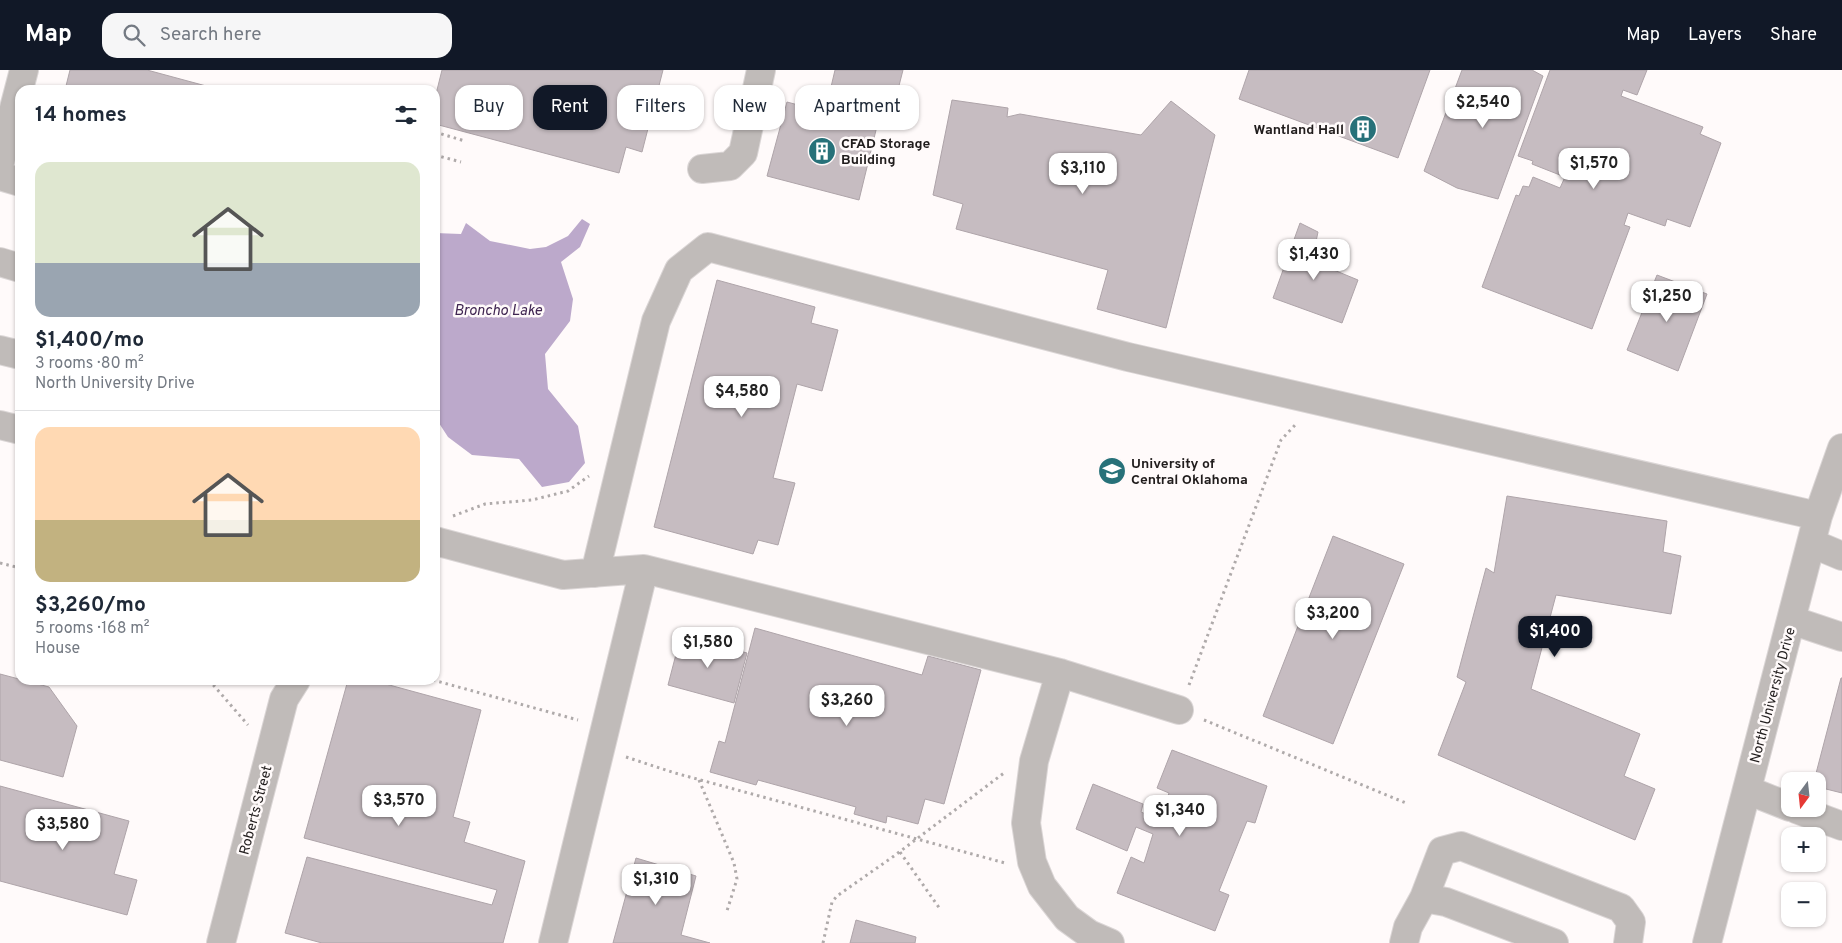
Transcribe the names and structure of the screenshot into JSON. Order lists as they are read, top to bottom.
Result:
{
  "streets": {
    "street": ["North University Drive", "Roberts Street"]
  },
  "water": ["Broncho Lake"],
  "places": {
    "building": ["Wantland Hall", "CFAD Storage Building"],
    "school or university": ["University of Central Oklahoma"]
  },
  "north": "bottom",
  "page": {
    "header": "Map",
    "search": "Search here",
    "nav": ["Map", "Layers", "Share"],
    "chip": [
      "Buy",
      "Rent",
      "Filters",
      "New",
      "Apartment"
    ],
    "heading": "14 homes",
    "price": [
      "$2,540",
      "$1,570",
      "$3,110",
      "$1,430",
      "$1,250",
      "$4,580",
      "$3,200",
      "$1,400",
      "$1,580",
      "$3,260",
      "$3,570",
      "$1,340",
      "$3,580",
      "$1,310"
    ],
    "list": [
      {
        "name": "$1,400/mo",
        "note": "3 rooms · 80 m² · North University Drive"
      },
      {
        "name": "$3,260/mo",
        "note": "5 rooms · 168 m² · House"
      }
    ],
    "map_buttons": ["+", "−"]
  }
}
